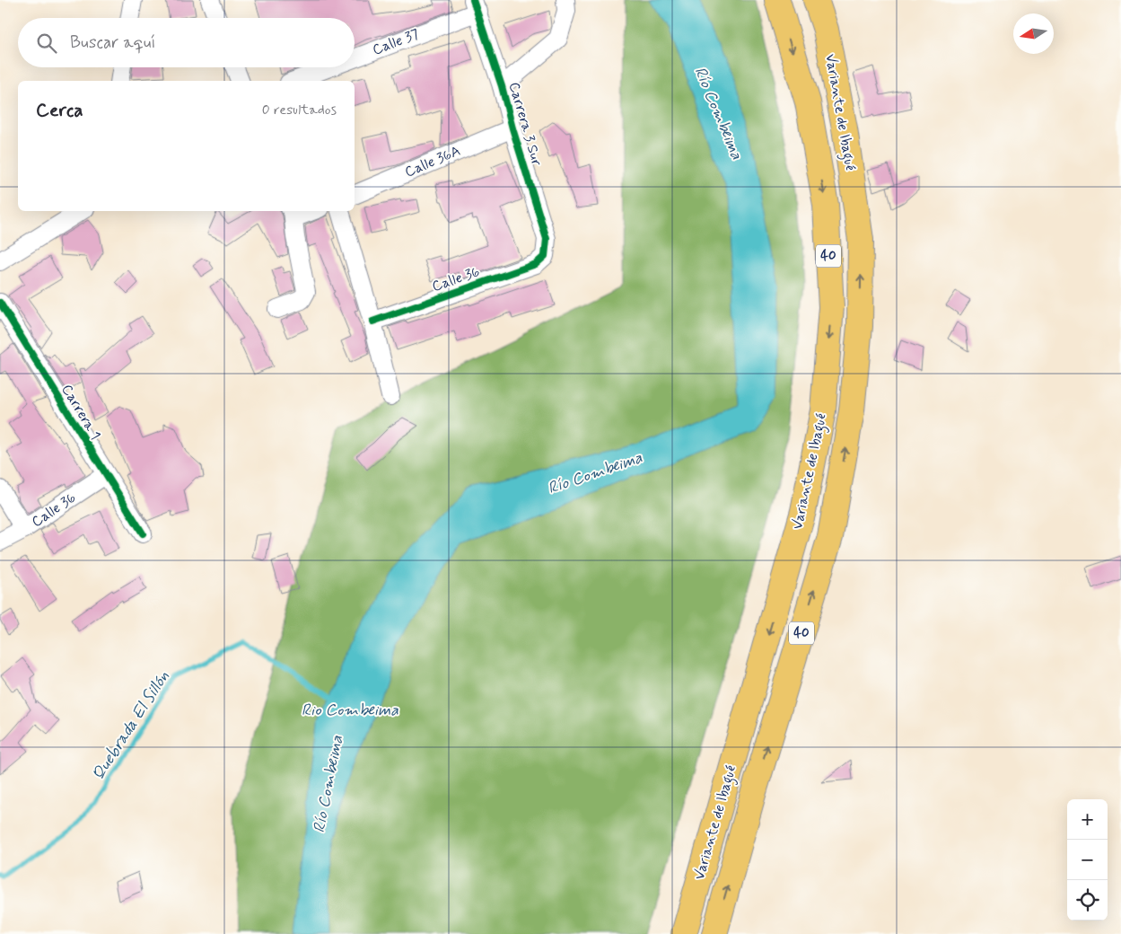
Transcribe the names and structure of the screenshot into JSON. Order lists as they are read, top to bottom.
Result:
{
  "streets": {
    "highway": ["Variante de Ibagué", "40"],
    "street": [
      "Calle 37",
      "Carrera 3 Sur",
      "Calle 36A",
      "Calle 36",
      "Carrera 1"
    ]
  },
  "crossings": [
    ["Calle 37", "Carrera 3 Sur"],
    ["Carrera 3 Sur", "Calle 36A"],
    ["Carrera 3 Sur", "Calle 36"],
    ["Calle 36", "Carrera 1"]
  ],
  "water": ["Río Combeima", "Rio Combeima", "Quebrada El Sillón"],
  "north": "left",
  "page": {
    "search": "Buscar aquí",
    "heading": ["Cerca", "0 resultados"],
    "map_buttons": ["+", "−"]
  }
}
